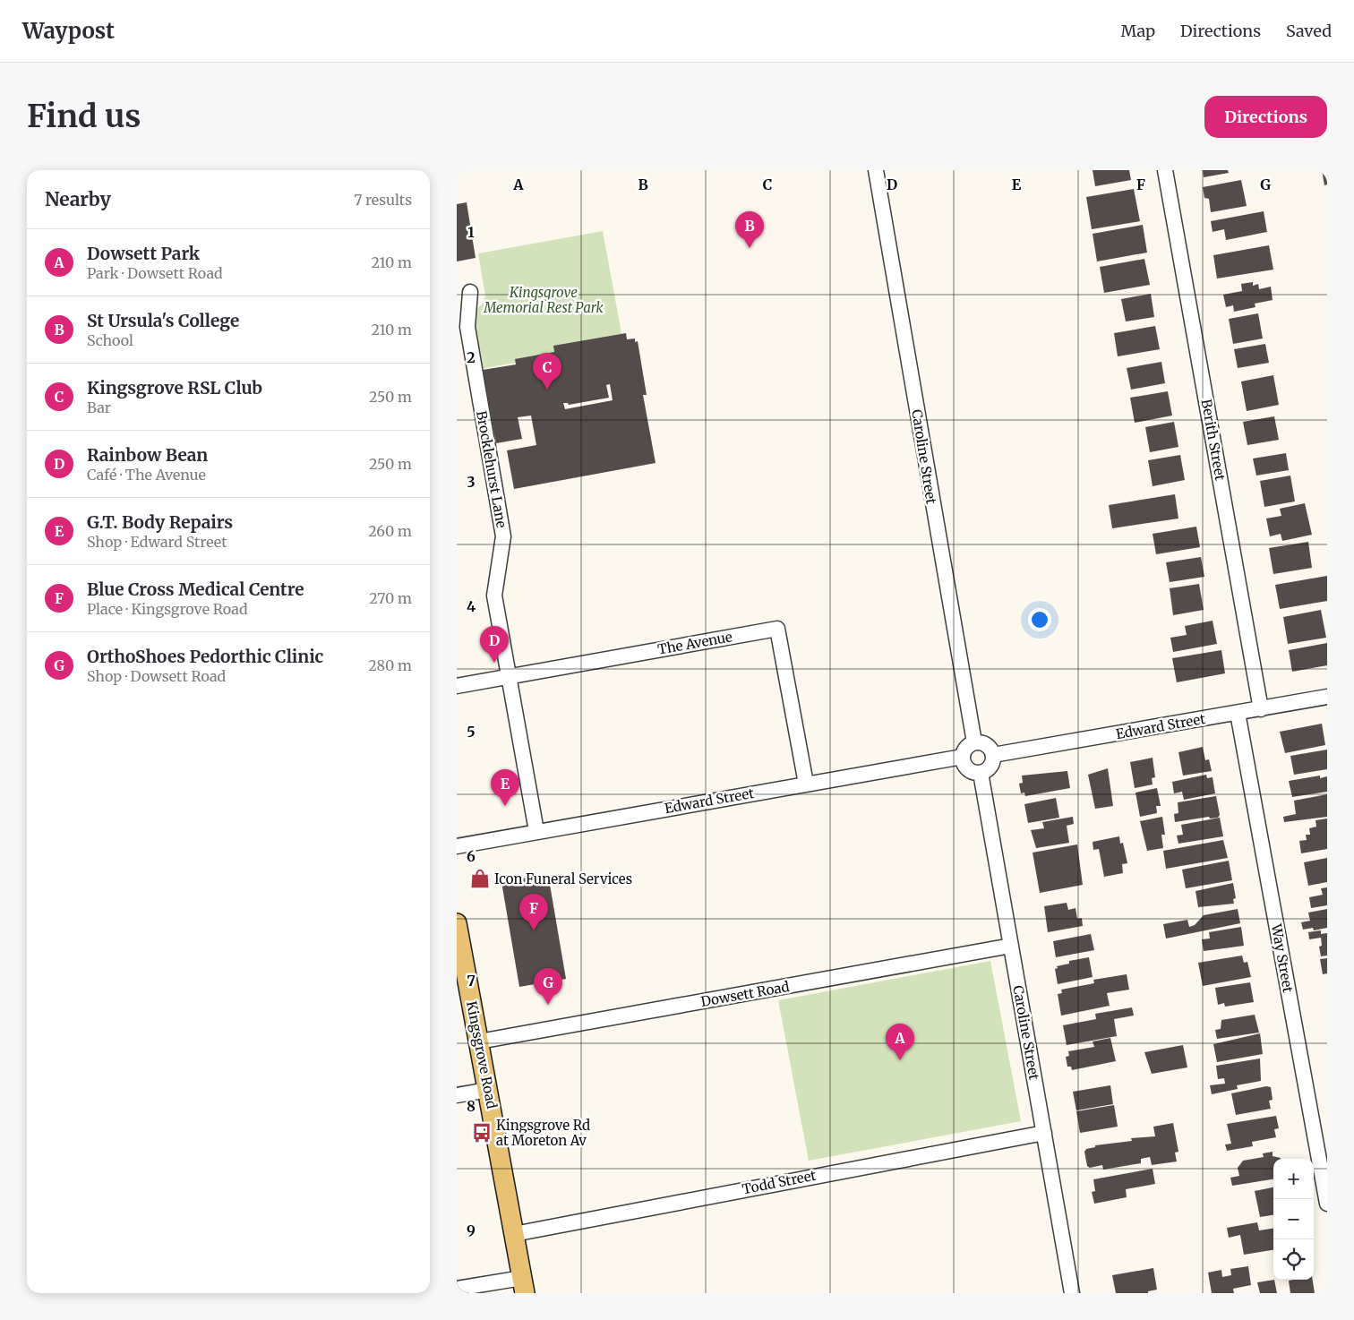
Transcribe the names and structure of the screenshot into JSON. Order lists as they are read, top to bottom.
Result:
{
  "streets": {
    "main road": ["Kingsgrove Road"],
    "street": [
      "Berith Street",
      "Caroline Street",
      "Brocklehurst Lane",
      "The Avenue",
      "Edward Street",
      "Way Street",
      "Dowsett Road",
      "Todd Street"
    ]
  },
  "crossings": [
    ["Berith Street", "Edward Street"],
    ["Caroline Street", "Edward Street"],
    ["Caroline Street", "Dowsett Road"],
    ["Caroline Street", "Todd Street"],
    ["Brocklehurst Lane", "The Avenue"],
    ["Brocklehurst Lane", "Edward Street"],
    ["The Avenue", "Edward Street"],
    ["Edward Street", "Way Street"],
    ["Dowsett Road", "Kingsgrove Road"],
    ["Kingsgrove Road", "Todd Street"]
  ],
  "parks": ["Kingsgrove Memorial Rest Park"],
  "places": {
    "shop": ["Icon Funeral Services"],
    "bus stop": ["Kingsgrove Rd at Moreton Av"]
  },
  "page": {
    "header": "Waypost",
    "nav": ["Map", "Directions", "Saved"],
    "buttons": "Directions",
    "title": "Find us",
    "heading": ["Nearby", "7 results"],
    "pins": [
      "B",
      "C",
      "D",
      "E",
      "F",
      "G",
      "A"
    ],
    "list": [
      {
        "mark": "A",
        "name": "Dowsett Park",
        "note": "Park · Dowsett Road",
        "value": "210 m"
      },
      {
        "mark": "B",
        "name": "St Ursula's College",
        "note": "School",
        "value": "210 m"
      },
      {
        "mark": "C",
        "name": "Kingsgrove RSL Club",
        "note": "Bar",
        "value": "250 m"
      },
      {
        "mark": "D",
        "name": "Rainbow Bean",
        "note": "Café · The Avenue",
        "value": "250 m"
      },
      {
        "mark": "E",
        "name": "G.T. Body Repairs",
        "note": "Shop · Edward Street",
        "value": "260 m"
      },
      {
        "mark": "F",
        "name": "Blue Cross Medical Centre",
        "note": "Place · Kingsgrove Road",
        "value": "270 m"
      },
      {
        "mark": "G",
        "name": "OrthoShoes Pedorthic Clinic",
        "note": "Shop · Dowsett Road",
        "value": "280 m"
      }
    ],
    "map_buttons": ["+", "−"]
  },
  "grid": {
    "columns": [
      "A",
      "B",
      "C",
      "D",
      "E",
      "F",
      "G"
    ],
    "rows": [
      "1",
      "2",
      "3",
      "4",
      "5",
      "6",
      "7",
      "8",
      "9"
    ]
  }
}
